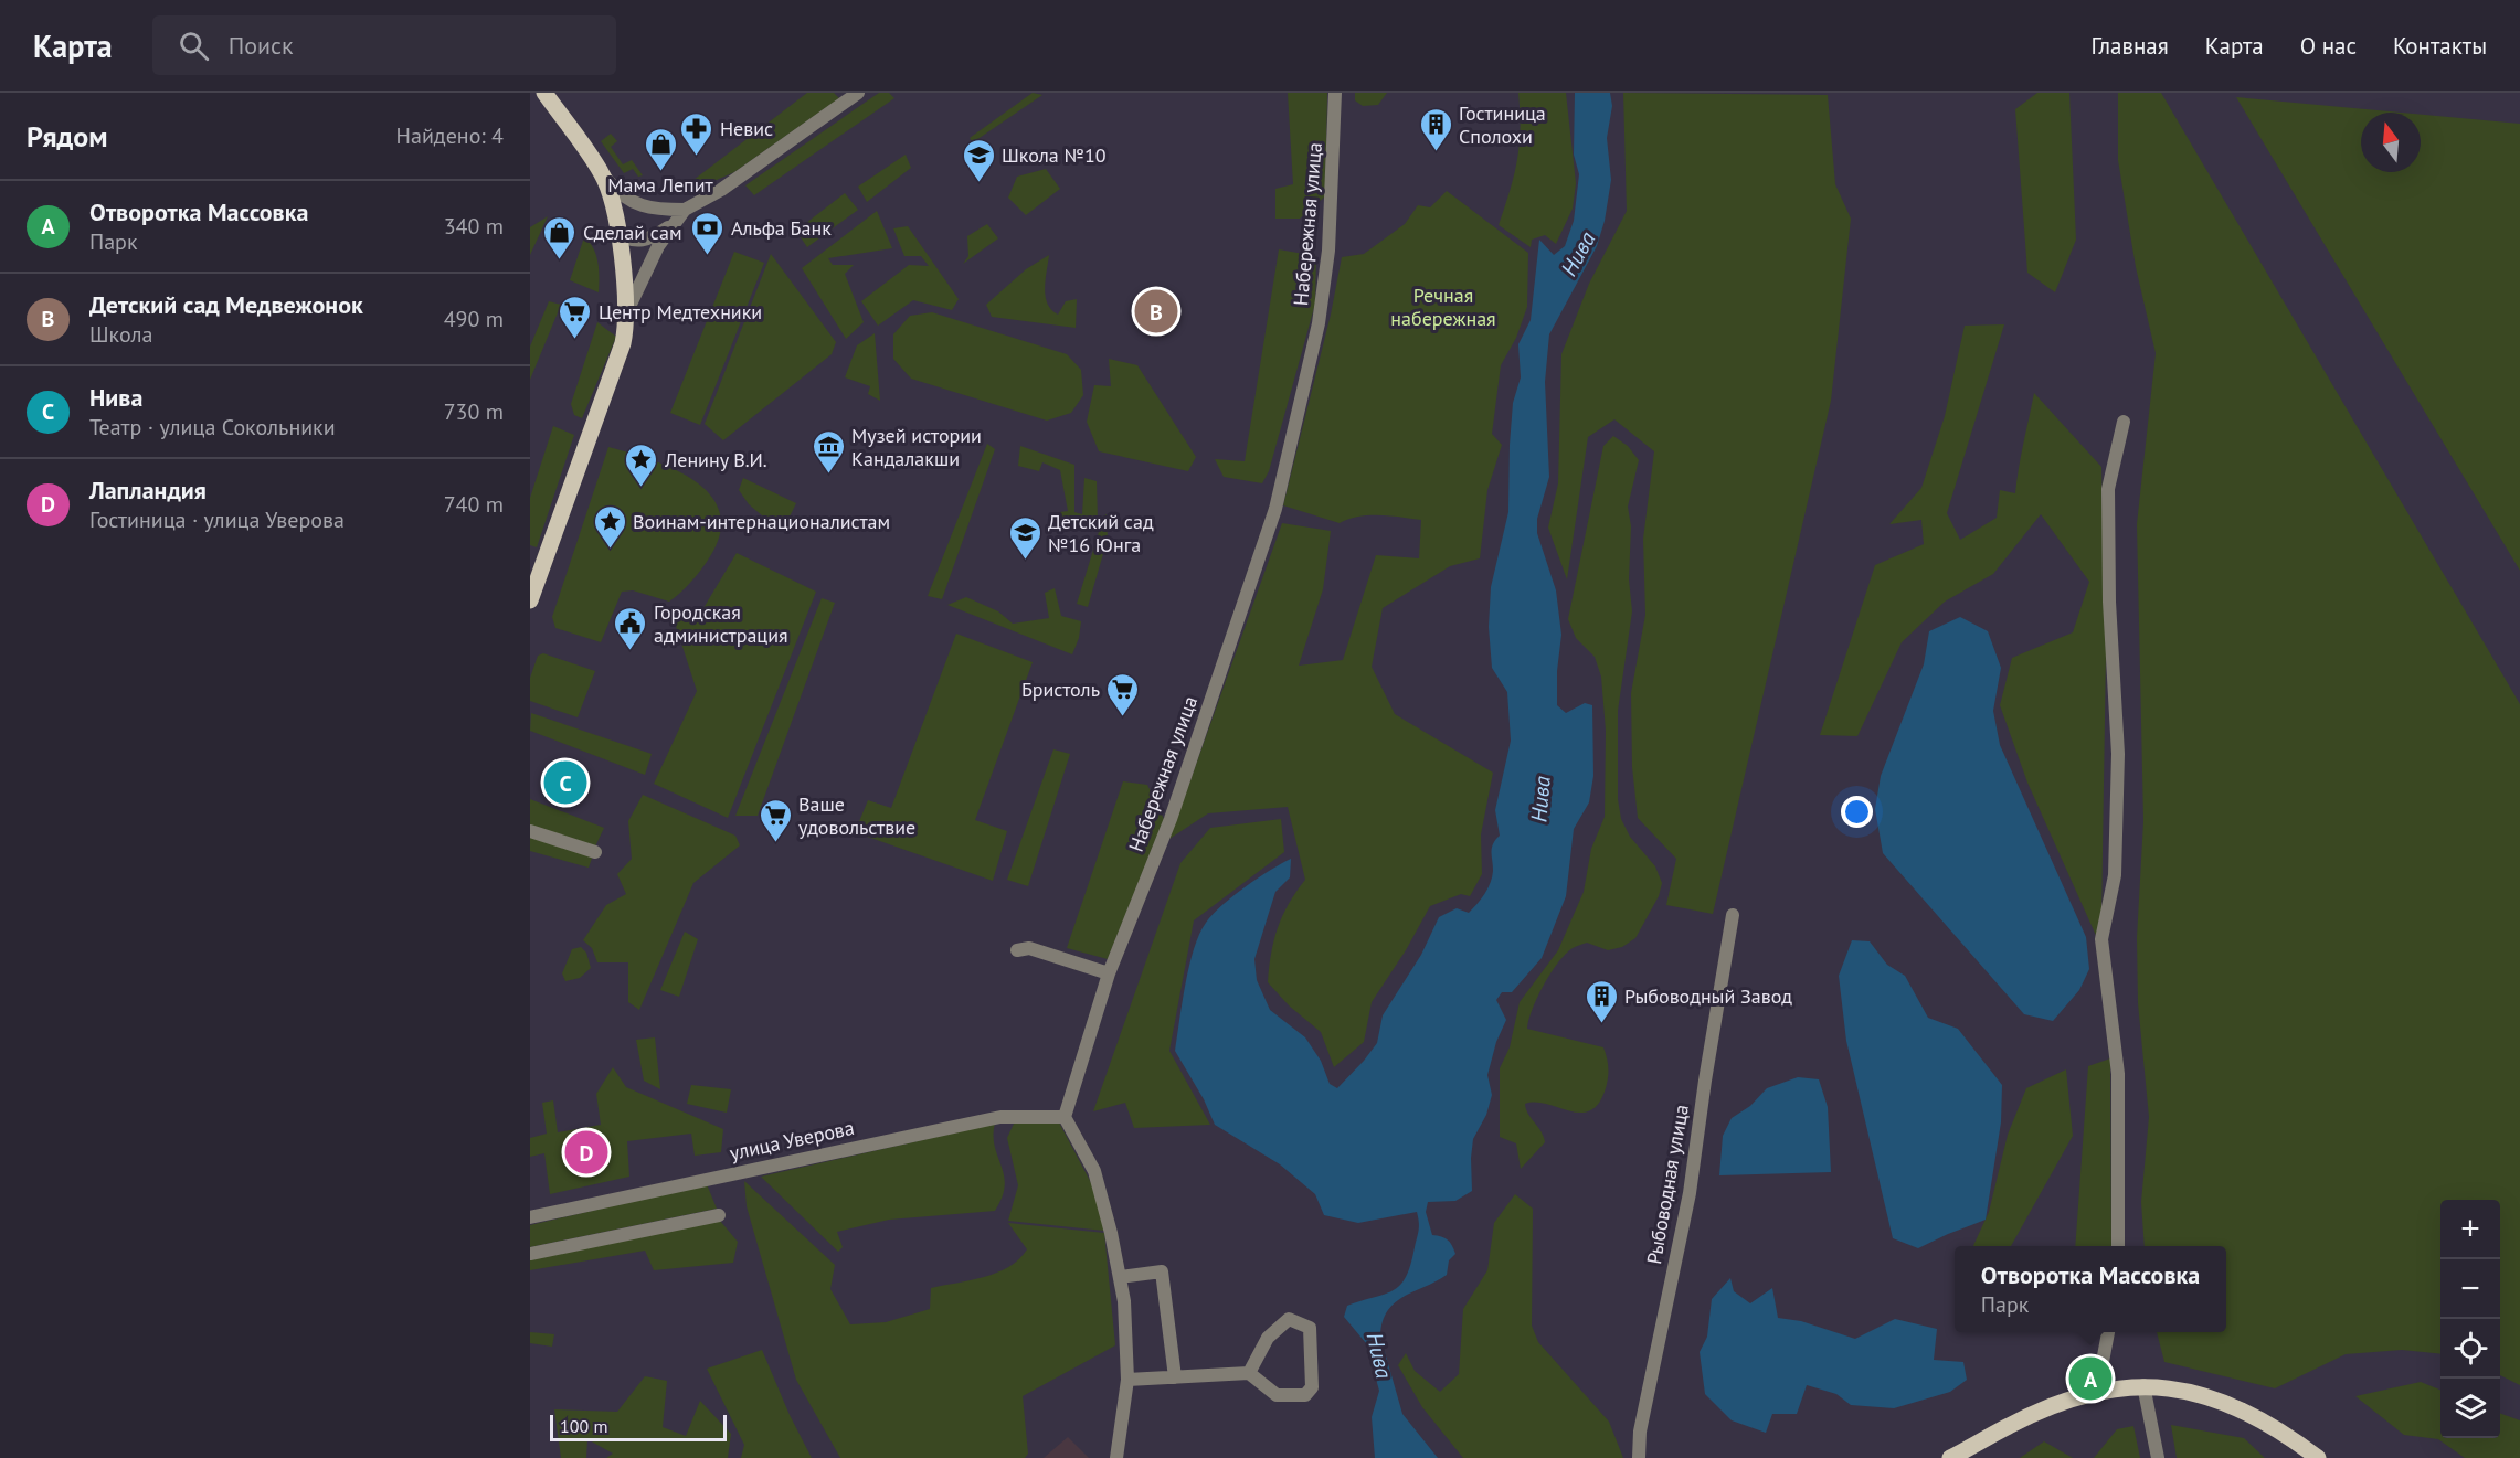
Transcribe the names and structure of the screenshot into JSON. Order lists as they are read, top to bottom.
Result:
{
  "streets": {
    "street": ["Набережная улица", "улица Уверова", "Рыбоводная улица"]
  },
  "crossings": [
    ["Набережная улица", "улица Уверова"]
  ],
  "water": ["Нива"],
  "parks": ["Речная набережная"],
  "places": {
    "building": ["Гостиница Сполохи", "Рыбоводный Завод"],
    "pharmacy": ["Невис"],
    "shop": ["Мама Лепит", "Сделай сам"],
    "school or university": ["Школа №10", "Детский сад №16 Юнга"],
    "bank": ["Альфа Банк"],
    "supermarket": ["Центр Медтехники", "Бристоль", "Ваше удовольствие"],
    "museum": ["Музей истории Кандалакши"],
    "place": ["Ленину В.И.", "Воинам-интернационалистам"],
    "public building": ["Городская администрация"]
  },
  "scale_bar": "100 m",
  "north": "top",
  "page": {
    "header": "Карта",
    "search": "Поиск",
    "nav": [
      "Главная",
      "Карта",
      "О нас",
      "Контакты"
    ],
    "heading": ["Рядом", "Найдено: 4"],
    "list": [
      {
        "mark": "A",
        "name": "Отворотка Массовка",
        "note": "Парк",
        "value": "340 m"
      },
      {
        "mark": "B",
        "name": "Детский сад Медвежонок",
        "note": "Школа",
        "value": "490 m"
      },
      {
        "mark": "C",
        "name": "Нива",
        "note": "Театр · улица Сокольники",
        "value": "730 m"
      },
      {
        "mark": "D",
        "name": "Лапландия",
        "note": "Гостиница · улица Уверова",
        "value": "740 m"
      }
    ],
    "pins": [
      "B",
      "C",
      "D",
      "A"
    ],
    "map_buttons": ["+", "−"],
    "popup": ["Отворотка Массовка", "Парк"],
    "scale": "100 m"
  }
}
